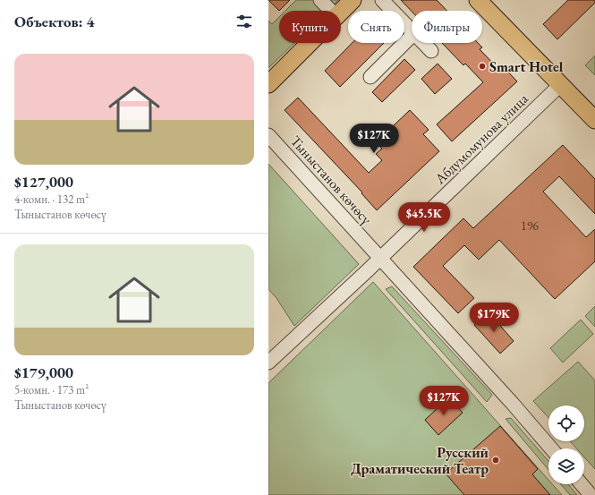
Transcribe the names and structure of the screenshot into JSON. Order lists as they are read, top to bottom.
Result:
{
  "streets": {
    "street": ["Абдумомунова улица", "Тыныстанов көчөсү"]
  },
  "crossings": [
    ["Абдумомунова улица", "Тыныстанов көчөсү"]
  ],
  "places": ["Smart Hotel", "Русский Драматический Театр"],
  "house_numbers": ["196"],
  "page": {
    "heading": "Объектов: 4",
    "chip": ["Купить", "Снять", "Фильтры"],
    "list": [
      {
        "name": "$127,000",
        "note": "4-комн. · 132 m² · Тыныстанов көчөсү"
      },
      {
        "name": "$179,000",
        "note": "5-комн. · 173 m² · Тыныстанов көчөсү"
      }
    ],
    "price": [
      "$127K",
      "$45.5K",
      "$179K",
      "$127K"
    ]
  }
}
